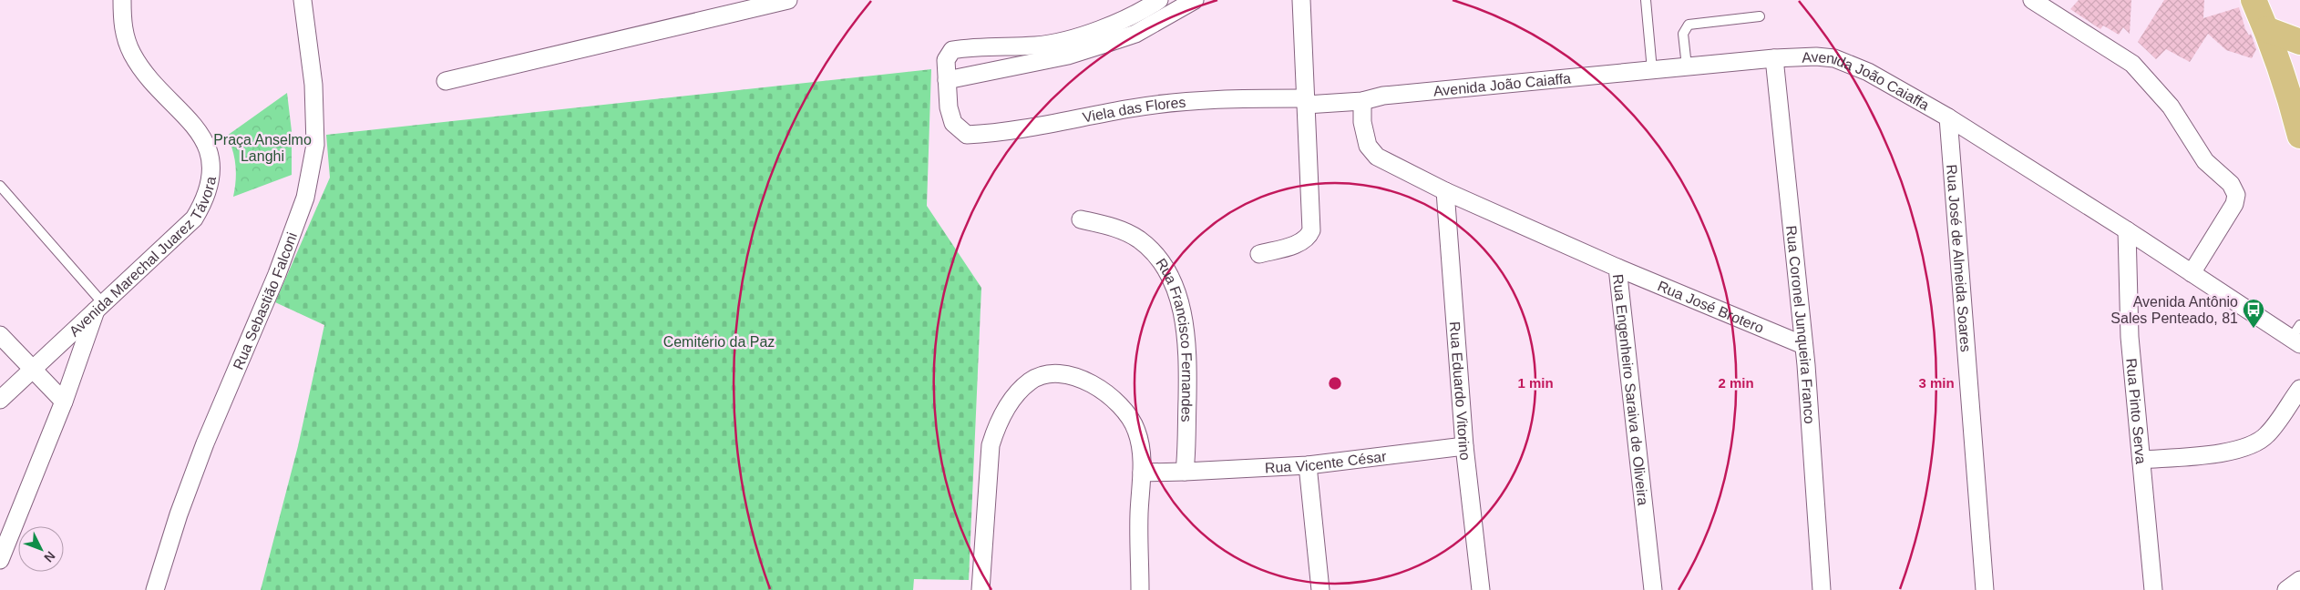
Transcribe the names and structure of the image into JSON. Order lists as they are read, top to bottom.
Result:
{
  "streets": {
    "street": [
      "Avenida João Caiaffa",
      "Viela das Flores",
      "Avenida Marechal Juarez Távora",
      "Rua José de Almeida Soares",
      "Rua Sebastião Falconi",
      "Rua José Brotero",
      "Rua Coronel Junqueira Franco",
      "Rua Francisco Fernandes",
      "Rua Engenheiro Saraiva de Oliveira",
      "Rua Eduardo Vitorino",
      "Rua Pinto Serva",
      "Rua Vicente César"
    ]
  },
  "crossings": [
    ["Avenida João Caiaffa", "Viela das Flores"],
    ["Avenida João Caiaffa", "Rua José de Almeida Soares"],
    ["Avenida João Caiaffa", "Rua Coronel Junqueira Franco"],
    ["Avenida João Caiaffa", "Rua Engenheiro Saraiva de Oliveira"],
    ["Avenida João Caiaffa", "Rua Pinto Serva"],
    ["Rua José Brotero", "Rua Coronel Junqueira Franco"],
    ["Rua José Brotero", "Rua Engenheiro Saraiva de Oliveira"],
    ["Rua Francisco Fernandes", "Rua Vicente César"],
    ["Rua Engenheiro Saraiva de Oliveira", "Rua Eduardo Vitorino"],
    ["Rua Eduardo Vitorino", "Rua Vicente César"]
  ],
  "parks": ["Praça Anselmo Langhi", "Cemitério da Paz"],
  "places": {
    "bus stop": ["Avenida Antônio Sales Penteado, 81"]
  },
  "north": "bottom right",
  "rings": ["1 min", "2 min", "3 min"]
}
